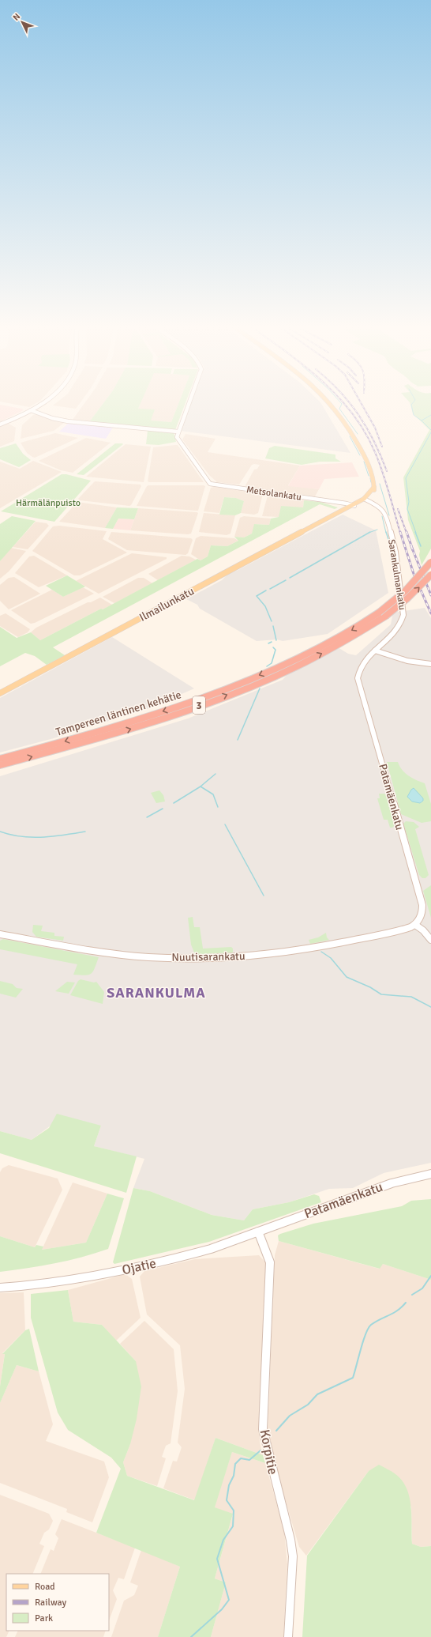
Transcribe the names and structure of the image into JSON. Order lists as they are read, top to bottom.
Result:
{
  "streets": {
    "highway": ["3", "Tampereen läntinen kehätie"],
    "main road": ["Ilmailunkatu"],
    "street": [
      "Metsolankatu",
      "Sarankulmankatu",
      "Patamäenkatu",
      "Nuutisarankatu",
      "Ojatie",
      "Korpitie"
    ]
  },
  "crossings": [
    ["Metsolankatu", "Ilmailunkatu"],
    ["Sarankulmankatu", "Ilmailunkatu"],
    ["Sarankulmankatu", "Patamäenkatu"],
    ["Patamäenkatu", "Nuutisarankatu"],
    ["Patamäenkatu", "Ojatie"],
    ["Patamäenkatu", "Korpitie"],
    ["Ojatie", "Korpitie"]
  ],
  "districts": ["SARANKULMA"],
  "parks": ["Härmälänpuisto"],
  "legend": ["Road", "Railway", "Park"],
  "north": "top left"
}
